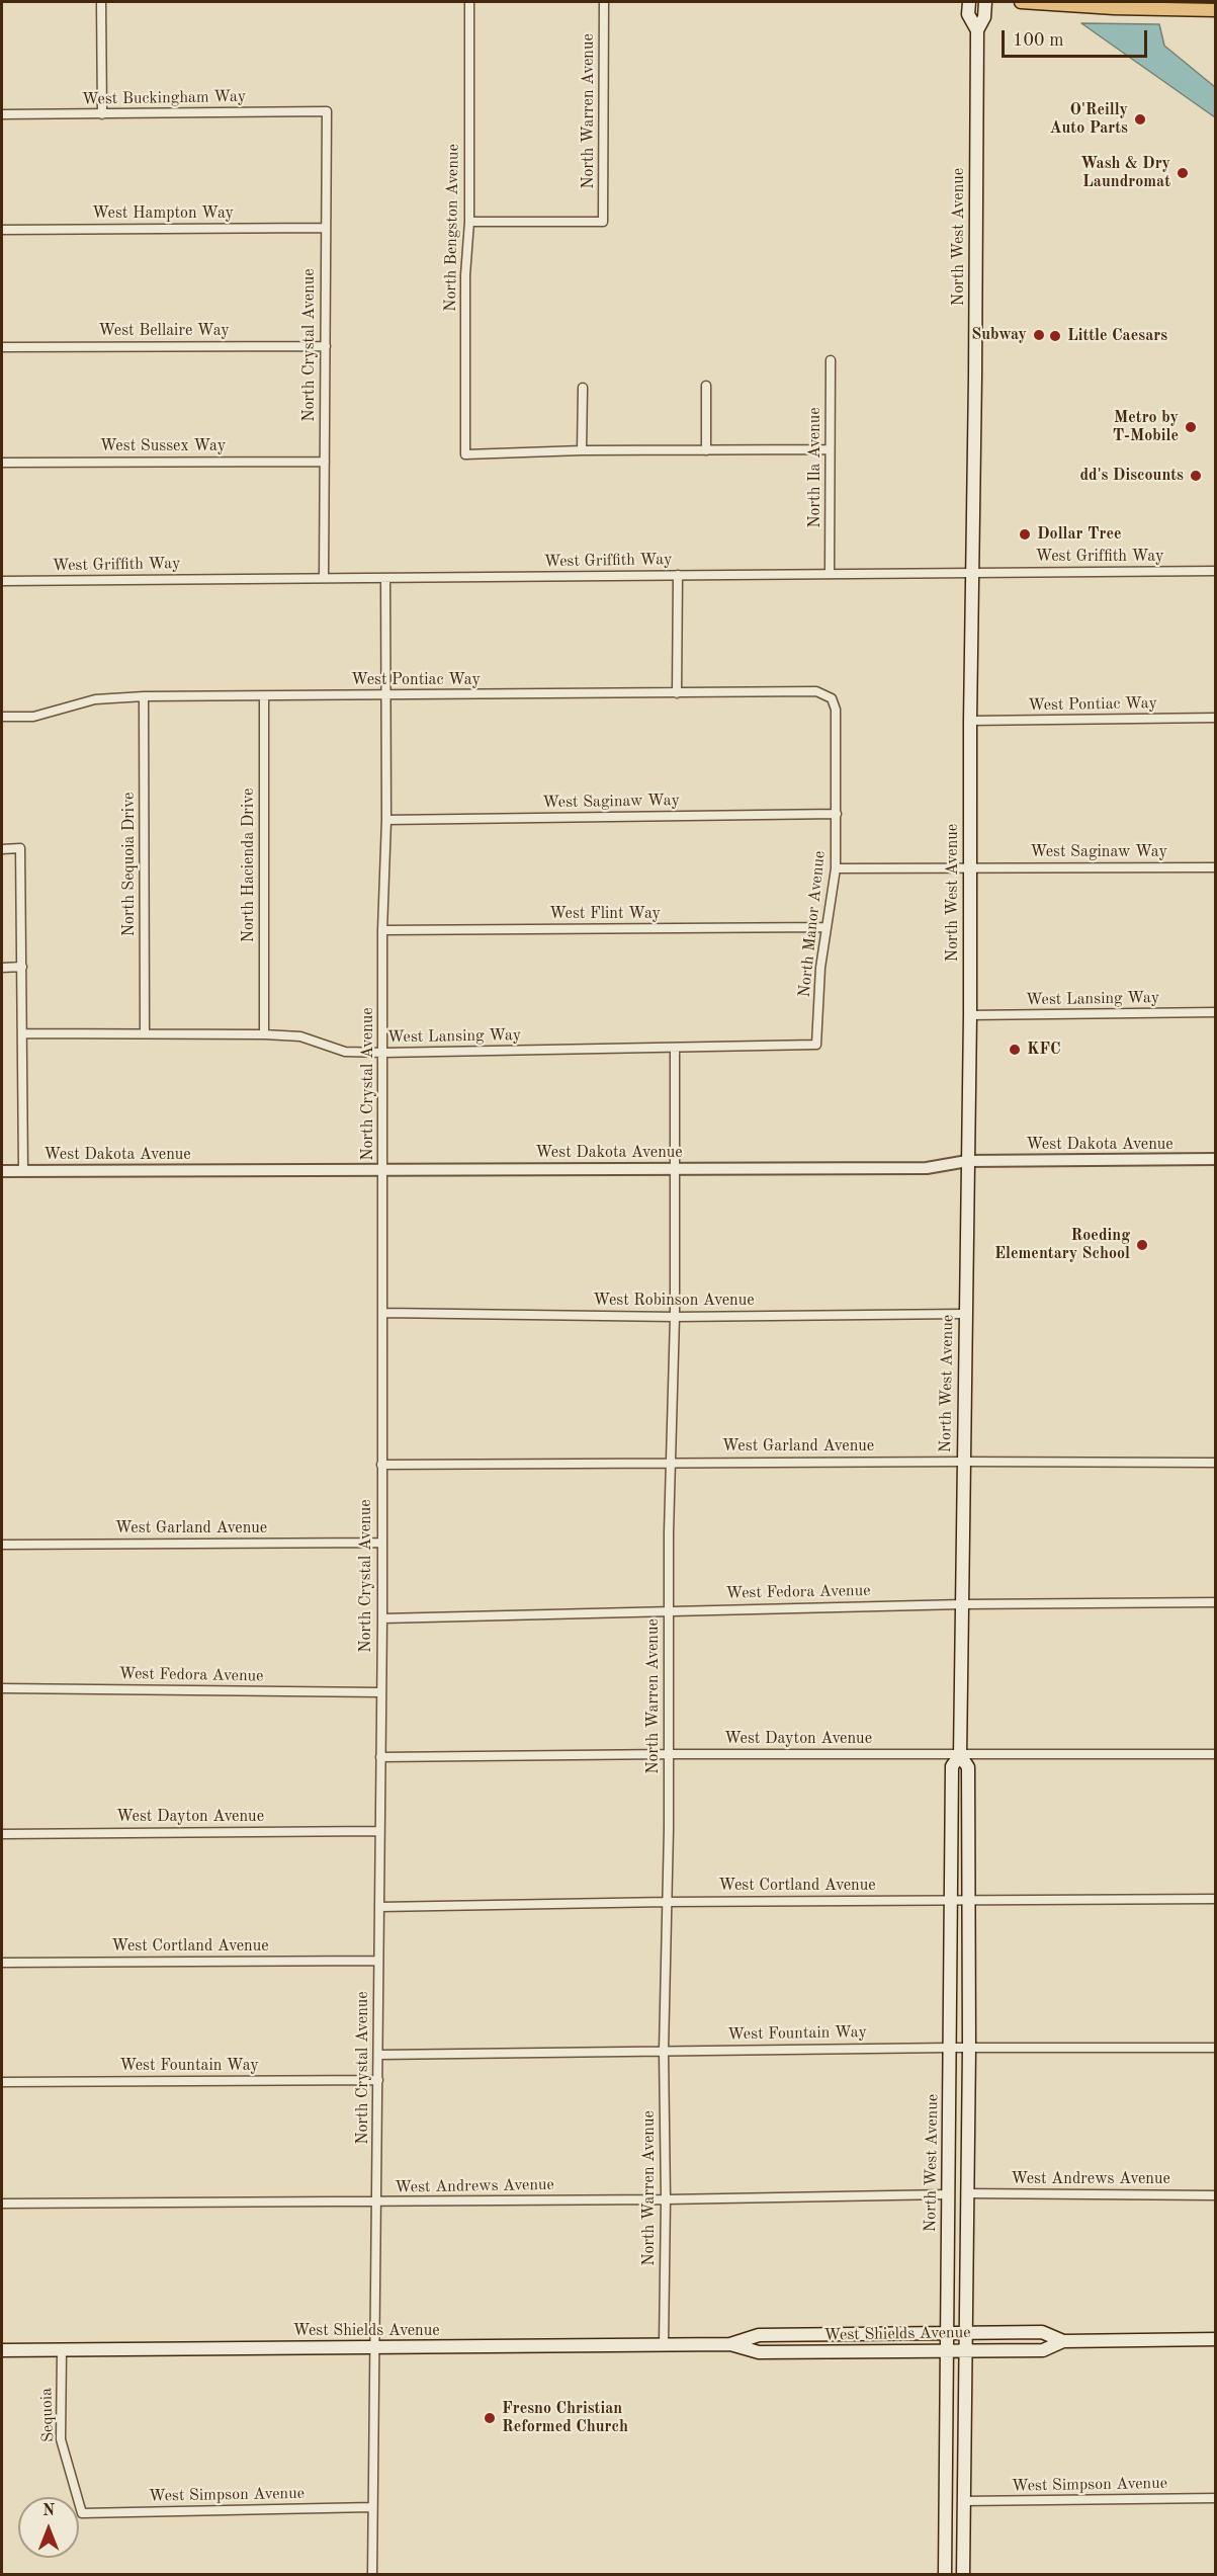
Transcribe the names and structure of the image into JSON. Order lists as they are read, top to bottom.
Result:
{
  "streets": {
    "main road": ["North West Avenue", "West Shields Avenue"],
    "street": [
      "West Buckingham Way",
      "North Warren Avenue",
      "West Hampton Way",
      "North Bengston Avenue",
      "West Bellaire Way",
      "North Crystal Avenue",
      "West Sussex Way",
      "North Ila Avenue",
      "West Griffith Way",
      "West Pontiac Way",
      "West Saginaw Way",
      "North Sequoia Drive",
      "North Hacienda Drive",
      "West Flint Way",
      "North Manor Avenue",
      "West Lansing Way",
      "West Dakota Avenue",
      "West Robinson Avenue",
      "West Garland Avenue",
      "West Fedora Avenue",
      "West Dayton Avenue",
      "West Cortland Avenue",
      "West Fountain Way",
      "West Andrews Avenue",
      "Sequoia",
      "West Simpson Avenue"
    ]
  },
  "crossings": [
    ["West Buckingham Way", "North Crystal Avenue"],
    ["North Warren Avenue", "North Bengston Avenue"],
    ["North Warren Avenue", "West Lansing Way"],
    ["North Warren Avenue", "West Dakota Avenue"],
    ["North Warren Avenue", "West Robinson Avenue"],
    ["North Warren Avenue", "West Garland Avenue"],
    ["North Warren Avenue", "West Fedora Avenue"],
    ["North Warren Avenue", "West Dayton Avenue"],
    ["North Warren Avenue", "West Cortland Avenue"],
    ["North Warren Avenue", "West Fountain Way"],
    ["North Warren Avenue", "West Andrews Avenue"],
    ["North Warren Avenue", "West Shields Avenue"],
    ["West Hampton Way", "North Crystal Avenue"],
    ["North West Avenue", "West Griffith Way"],
    ["North West Avenue", "West Pontiac Way"],
    ["North West Avenue", "West Saginaw Way"],
    ["North West Avenue", "West Lansing Way"],
    ["North West Avenue", "West Dakota Avenue"],
    ["North West Avenue", "West Robinson Avenue"],
    ["North West Avenue", "West Garland Avenue"],
    ["North West Avenue", "West Fedora Avenue"],
    ["North West Avenue", "West Dayton Avenue"],
    ["North West Avenue", "West Cortland Avenue"],
    ["North West Avenue", "West Fountain Way"],
    ["North West Avenue", "West Andrews Avenue"],
    ["North West Avenue", "West Shields Avenue"],
    ["North West Avenue", "West Simpson Avenue"],
    ["West Bellaire Way", "North Crystal Avenue"],
    ["North Crystal Avenue", "West Sussex Way"],
    ["North Crystal Avenue", "West Griffith Way"],
    ["North Crystal Avenue", "West Pontiac Way"],
    ["North Crystal Avenue", "West Saginaw Way"],
    ["North Crystal Avenue", "West Flint Way"],
    ["North Crystal Avenue", "West Lansing Way"],
    ["North Crystal Avenue", "West Dakota Avenue"],
    ["North Crystal Avenue", "West Robinson Avenue"],
    ["North Crystal Avenue", "West Garland Avenue"],
    ["North Crystal Avenue", "West Fedora Avenue"],
    ["North Crystal Avenue", "West Dayton Avenue"],
    ["North Crystal Avenue", "West Cortland Avenue"],
    ["North Crystal Avenue", "West Fountain Way"],
    ["North Crystal Avenue", "West Andrews Avenue"],
    ["North Crystal Avenue", "West Shields Avenue"],
    ["North Crystal Avenue", "West Simpson Avenue"],
    ["North Ila Avenue", "West Griffith Way"],
    ["West Pontiac Way", "North Sequoia Drive"],
    ["West Pontiac Way", "North Hacienda Drive"],
    ["West Pontiac Way", "North Manor Avenue"],
    ["West Saginaw Way", "North Manor Avenue"],
    ["North Sequoia Drive", "West Lansing Way"],
    ["North Hacienda Drive", "West Lansing Way"],
    ["West Flint Way", "North Manor Avenue"],
    ["North Manor Avenue", "West Lansing Way"],
    ["West Shields Avenue", "Sequoia"],
    ["Sequoia", "West Simpson Avenue"]
  ],
  "places": [
    "O'Reilly Auto Parts",
    "Wash & Dry Laundromat",
    "Subway",
    "Little Caesars",
    "Metro by T-Mobile",
    "dd's Discounts",
    "Dollar Tree",
    "KFC",
    "Roeding Elementary School",
    "Fresno Christian Reformed Church"
  ],
  "scale_bar": "100 m",
  "north": "top"
}
